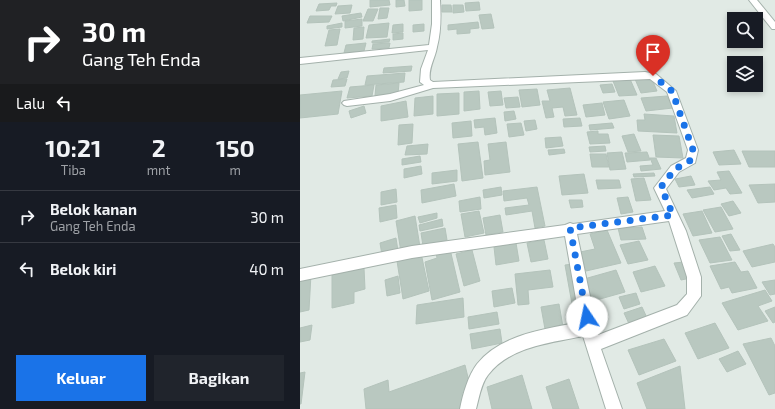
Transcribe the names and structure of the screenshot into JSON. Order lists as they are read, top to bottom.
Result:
{
  "page": {
    "turn": ["30 m", "Gang Teh Enda"],
    "then": "Lalu",
    "eta": [
      "10:21",
      "Tiba",
      "2",
      "mnt",
      "150",
      "m"
    ],
    "list": [
      {
        "name": "Belok kanan",
        "note": "Gang Teh Enda",
        "value": "30 m"
      },
      {
        "name": "Belok kiri",
        "value": "40 m"
      }
    ],
    "buttons": ["Keluar", "Bagikan"]
  }
}
